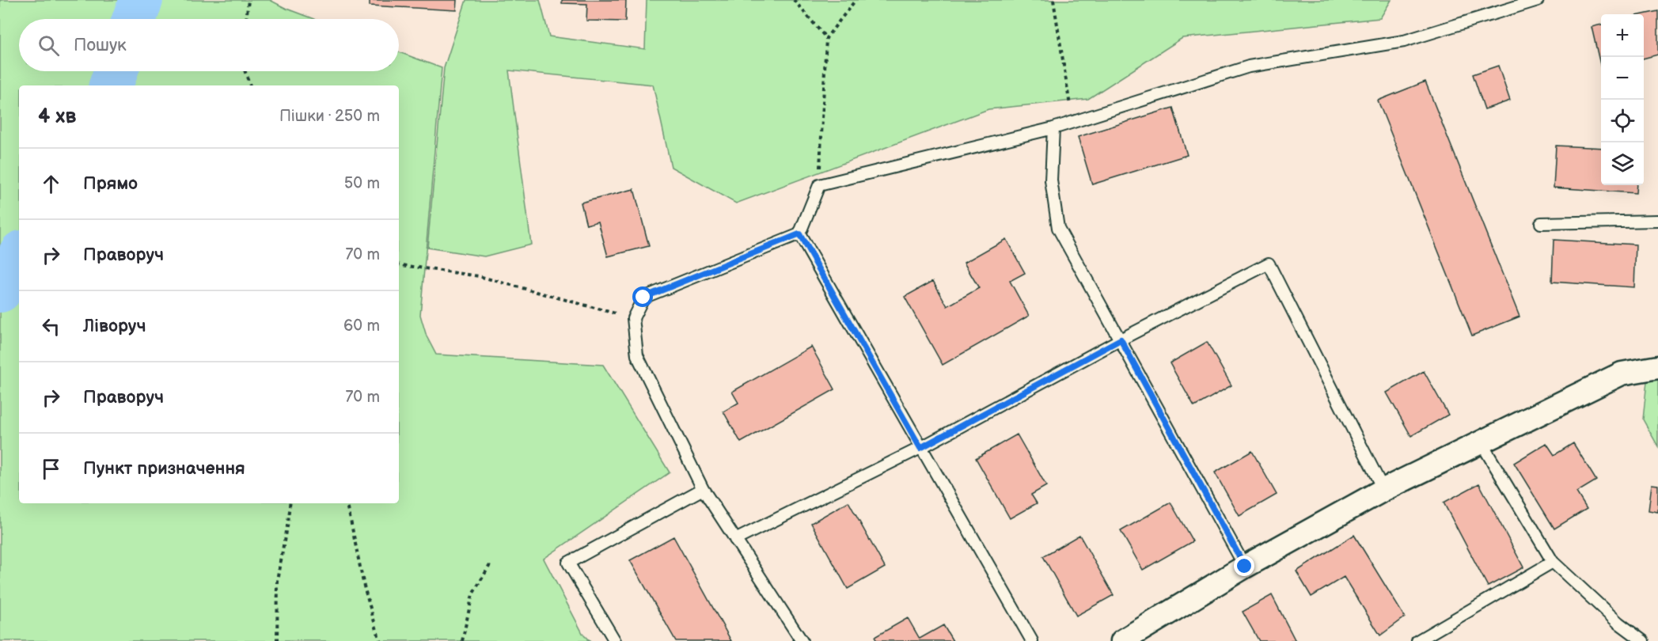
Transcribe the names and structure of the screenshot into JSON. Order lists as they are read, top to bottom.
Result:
{
  "page": {
    "map_buttons": ["+", "−"],
    "search": "Пошук",
    "heading": ["4 хв", "Пішки · 250 m"],
    "list": [
      ["Прямо", "50 m"],
      ["Праворуч", "70 m"],
      ["Ліворуч", "60 m"],
      ["Праворуч", "70 m"],
      "Пункт призначення"
    ]
  }
}
